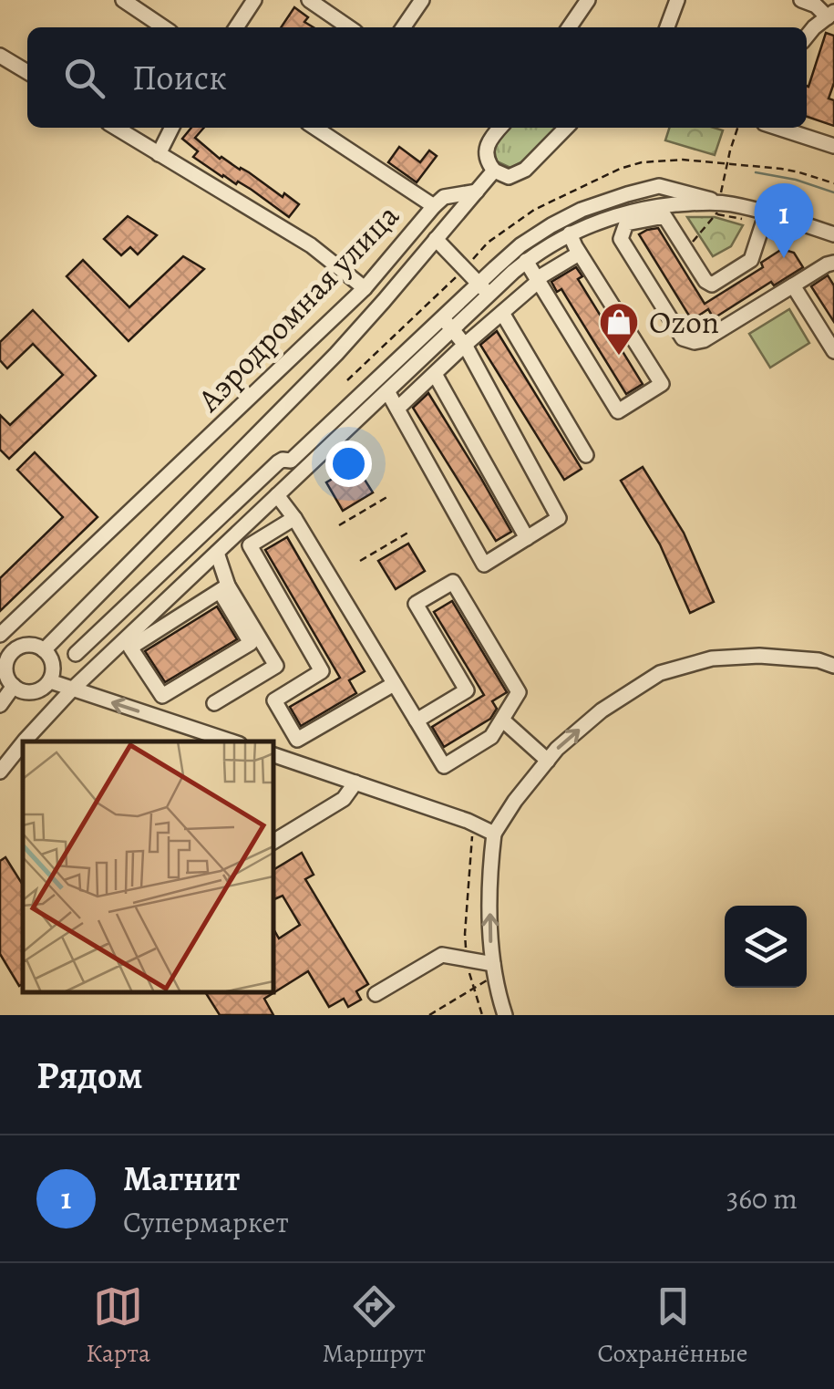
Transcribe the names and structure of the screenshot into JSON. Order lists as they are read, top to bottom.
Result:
{
  "streets": {
    "street": ["Аэродромная улица"]
  },
  "places": {
    "shop": ["Ozon"]
  },
  "page": {
    "search": "Поиск",
    "pins": "1",
    "heading": "Рядом",
    "list": [
      {
        "mark": "1",
        "name": "Магнит",
        "note": "Супермаркет",
        "value": "360 m"
      }
    ],
    "nav": ["Карта", "Маршрут", "Сохранённые"]
  }
}
